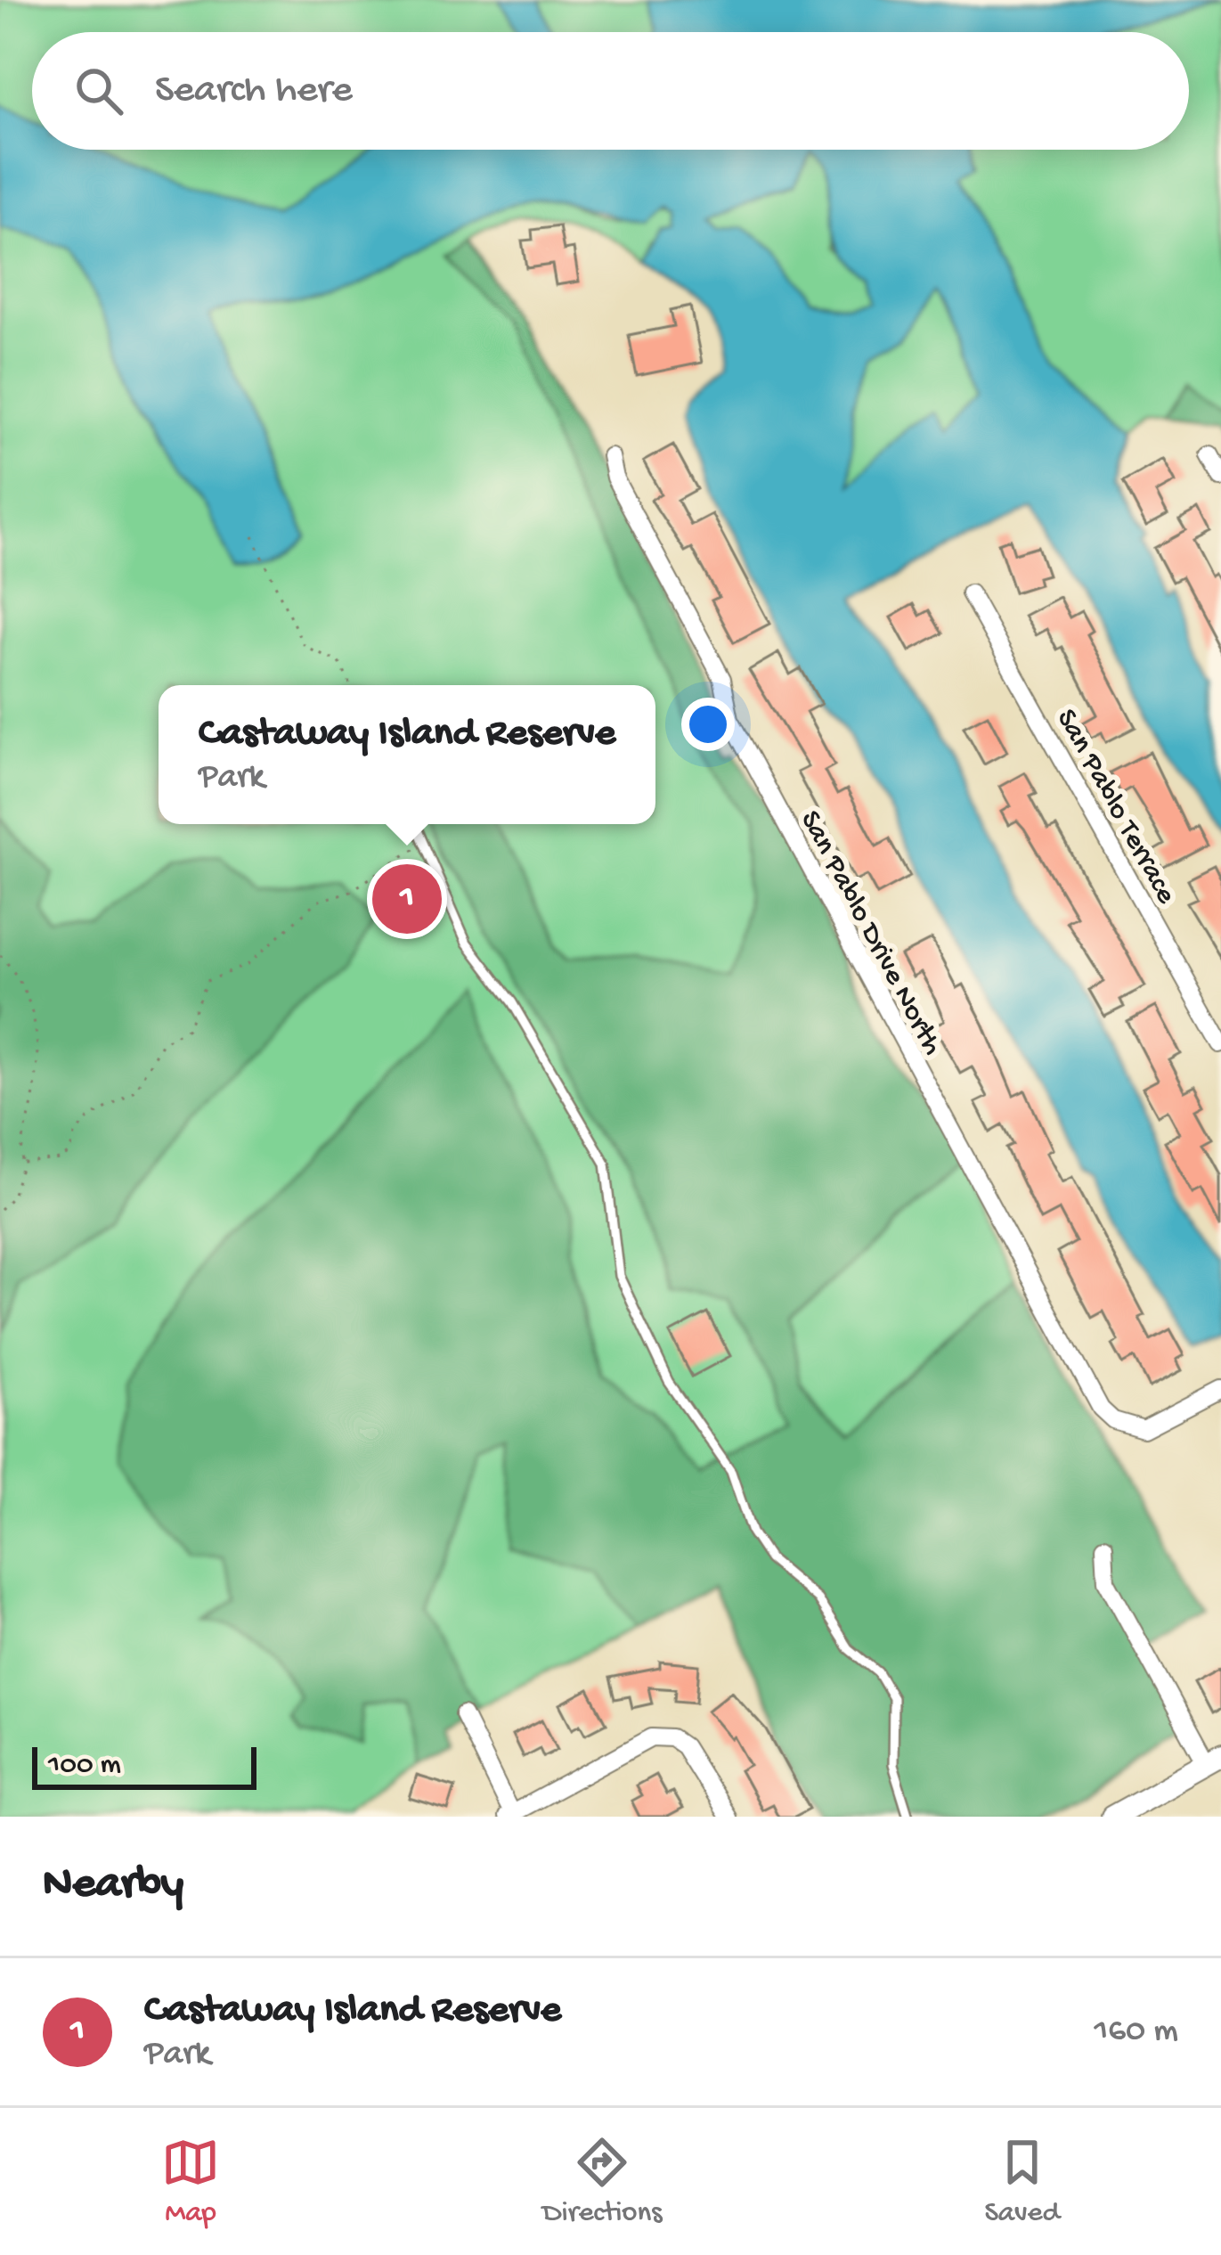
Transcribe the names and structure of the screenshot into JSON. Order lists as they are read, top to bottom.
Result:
{
  "streets": {
    "street": ["San Pablo Terrace", "San Pablo Drive North"]
  },
  "scale_bar": "100 m",
  "page": {
    "search": "Search here",
    "popup": ["Castaway Island Reserve", "Park"],
    "pins": "1",
    "scale": "100 m",
    "heading": "Nearby",
    "list": [
      {
        "mark": "1",
        "name": "Castaway Island Reserve",
        "note": "Park",
        "value": "160 m"
      }
    ],
    "nav": ["Map", "Directions", "Saved"]
  }
}
